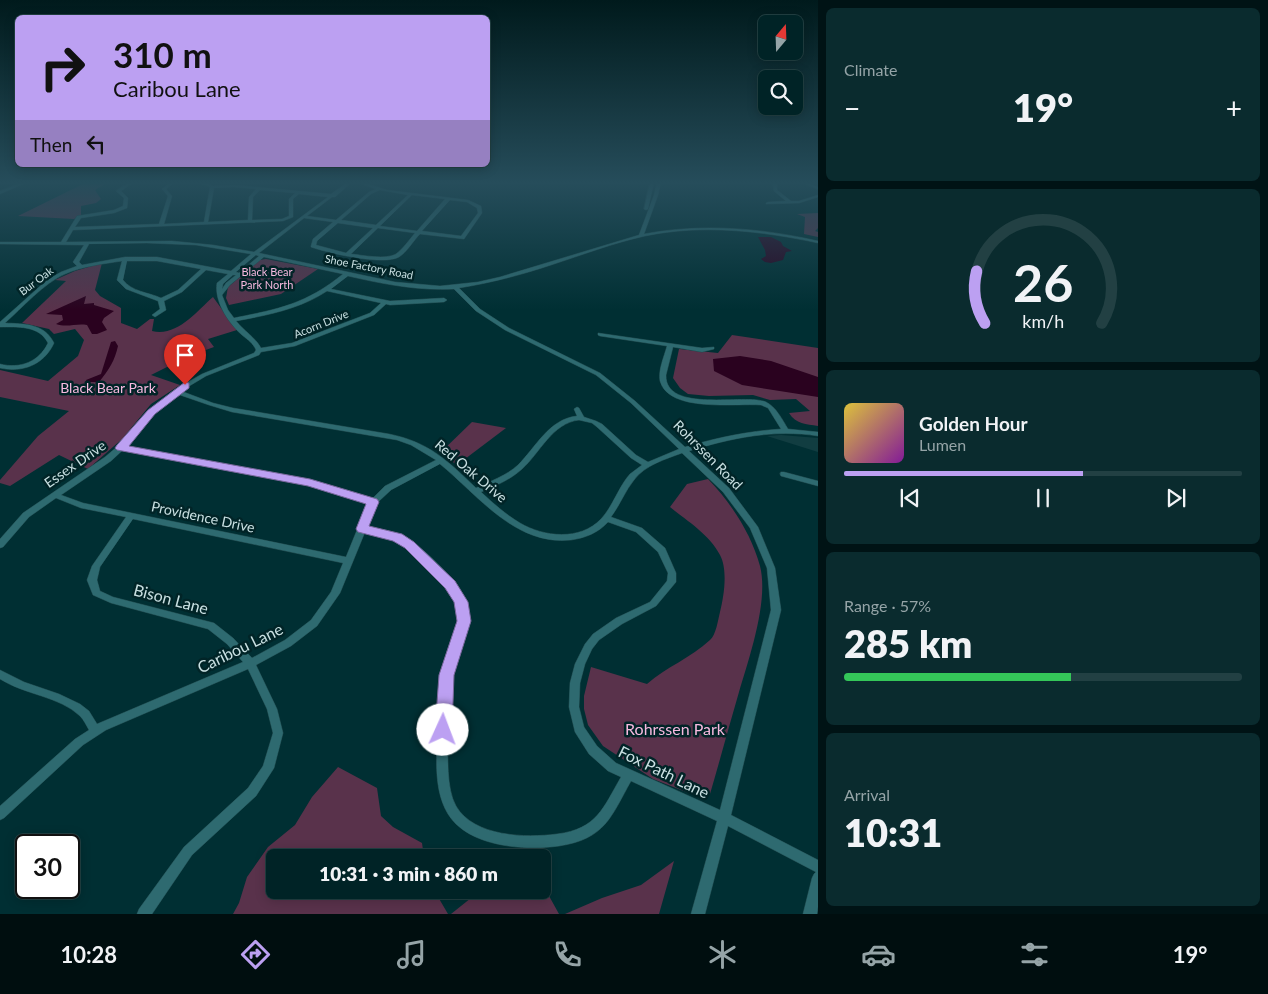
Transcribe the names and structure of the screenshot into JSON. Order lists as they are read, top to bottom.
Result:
{
  "streets": {
    "street": [
      "Shoe Factory Road",
      "Bur Oak",
      "Acorn Drive",
      "Rohrssen Road",
      "Essex Drive",
      "Red Oak Drive",
      "Providence Drive",
      "Bison Lane",
      "Caribou Lane",
      "Fox Path Lane"
    ]
  },
  "crossings": [
    ["Shoe Factory Road", "Rohrssen Road"],
    ["Acorn Drive", "Essex Drive"],
    ["Rohrssen Road", "Red Oak Drive"],
    ["Rohrssen Road", "Fox Path Lane"],
    ["Essex Drive", "Red Oak Drive"],
    ["Essex Drive", "Providence Drive"],
    ["Red Oak Drive", "Caribou Lane"],
    ["Red Oak Drive", "Fox Path Lane"],
    ["Providence Drive", "Bison Lane"],
    ["Providence Drive", "Caribou Lane"],
    ["Bison Lane", "Caribou Lane"]
  ],
  "parks": ["Black Bear Park North", "Black Bear Park", "Rohrssen Park"],
  "north": "top",
  "page": {
    "tile": [
      "Climate",
      ["Range · 57%", "285 km"],
      ["Arrival", "10:31"]
    ],
    "turn": ["310 m", "Caribou Lane"],
    "heat": ["−", "19°", "+"],
    "then": "Then",
    "song": ["Golden Hour", "Lumen"],
    "limit": "30",
    "trip": "10:31 · 3 min · 860 m",
    "tabs": ["10:28", "19°"],
    "gauge": ["26", "km/h"]
  }
}
